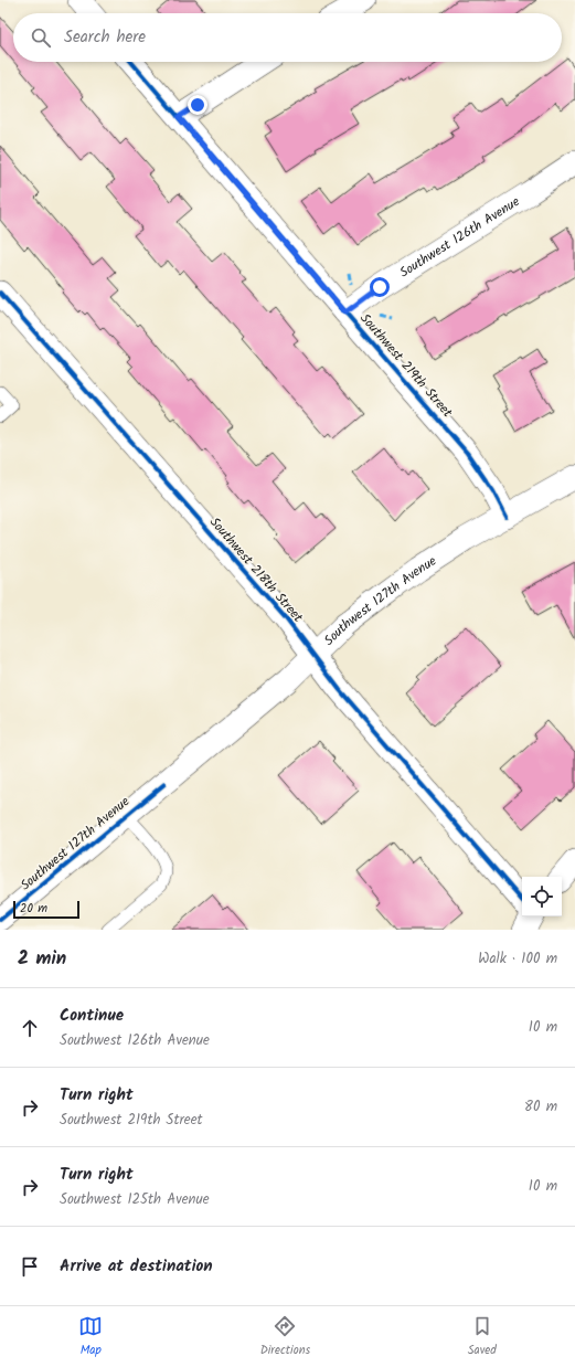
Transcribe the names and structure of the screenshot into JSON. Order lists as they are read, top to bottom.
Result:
{
  "streets": {
    "street": [
      "Southwest 126th Avenue",
      "Southwest 219th Street",
      "Southwest 218th Street",
      "Southwest 127th Avenue"
    ]
  },
  "crossings": [
    ["Southwest 126th Avenue", "Southwest 219th Street"],
    ["Southwest 219th Street", "Southwest 127th Avenue"],
    ["Southwest 218th Street", "Southwest 127th Avenue"]
  ],
  "scale_bar": "20 m",
  "page": {
    "search": "Search here",
    "scale": "20 m",
    "heading": ["2 min", "Walk · 100 m"],
    "list": [
      ["Continue", "Southwest 126th Avenue", "10 m"],
      ["Turn right", "Southwest 219th Street", "80 m"],
      ["Turn right", "Southwest 125th Avenue", "10 m"],
      "Arrive at destination"
    ],
    "nav": ["Map", "Directions", "Saved"]
  }
}
